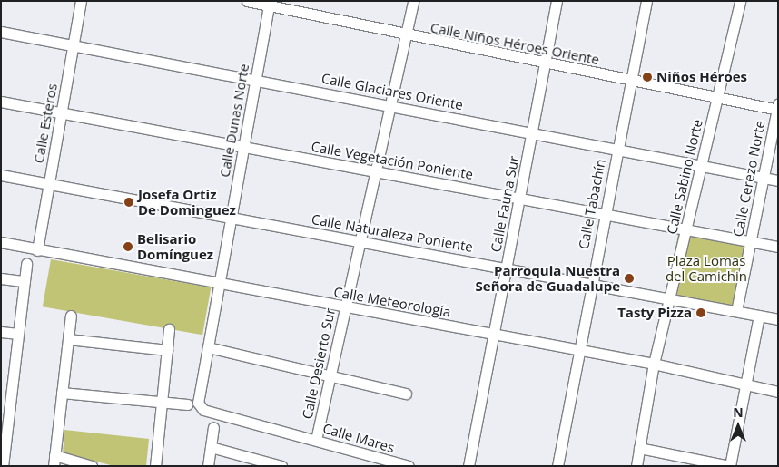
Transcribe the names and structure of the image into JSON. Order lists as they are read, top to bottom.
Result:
{
  "streets": {
    "street": [
      "Calle Niños Héroes Oriente",
      "Calle Glaciares Oriente",
      "Calle Dunas Norte",
      "Calle Esteros",
      "Calle Vegetación Poniente",
      "Calle Sabino Norte",
      "Calle Cerezo Norte",
      "Calle Fauna Sur",
      "Calle Tabachín",
      "Calle Naturaleza Poniente",
      "Calle Meteorología",
      "Calle Desierto Sur",
      "Calle Mares"
    ]
  },
  "crossings": [
    ["Calle Niños Héroes Oriente", "Calle Dunas Norte"],
    ["Calle Niños Héroes Oriente", "Calle Sabino Norte"],
    ["Calle Niños Héroes Oriente", "Calle Cerezo Norte"],
    ["Calle Niños Héroes Oriente", "Calle Fauna Sur"],
    ["Calle Niños Héroes Oriente", "Calle Tabachín"],
    ["Calle Niños Héroes Oriente", "Calle Desierto Sur"],
    ["Calle Glaciares Oriente", "Calle Dunas Norte"],
    ["Calle Glaciares Oriente", "Calle Esteros"],
    ["Calle Glaciares Oriente", "Calle Sabino Norte"],
    ["Calle Glaciares Oriente", "Calle Cerezo Norte"],
    ["Calle Glaciares Oriente", "Calle Fauna Sur"],
    ["Calle Glaciares Oriente", "Calle Tabachín"],
    ["Calle Glaciares Oriente", "Calle Desierto Sur"],
    ["Calle Dunas Norte", "Calle Vegetación Poniente"],
    ["Calle Dunas Norte", "Calle Naturaleza Poniente"],
    ["Calle Dunas Norte", "Calle Meteorología"],
    ["Calle Dunas Norte", "Calle Mares"],
    ["Calle Esteros", "Calle Vegetación Poniente"],
    ["Calle Esteros", "Calle Naturaleza Poniente"],
    ["Calle Esteros", "Calle Meteorología"],
    ["Calle Vegetación Poniente", "Calle Sabino Norte"],
    ["Calle Vegetación Poniente", "Calle Cerezo Norte"],
    ["Calle Vegetación Poniente", "Calle Fauna Sur"],
    ["Calle Vegetación Poniente", "Calle Tabachín"],
    ["Calle Vegetación Poniente", "Calle Desierto Sur"],
    ["Calle Sabino Norte", "Calle Naturaleza Poniente"],
    ["Calle Sabino Norte", "Calle Meteorología"],
    ["Calle Cerezo Norte", "Calle Naturaleza Poniente"],
    ["Calle Fauna Sur", "Calle Naturaleza Poniente"],
    ["Calle Fauna Sur", "Calle Meteorología"],
    ["Calle Tabachín", "Calle Naturaleza Poniente"],
    ["Calle Tabachín", "Calle Meteorología"],
    ["Calle Naturaleza Poniente", "Calle Desierto Sur"],
    ["Calle Meteorología", "Calle Desierto Sur"],
    ["Calle Desierto Sur", "Calle Mares"]
  ],
  "parks": ["Plaza Lomas del Camichin"],
  "places": [
    "Niños Héroes",
    "Josefa Ortiz De Dominguez",
    "Belisario Domínguez",
    "Parroquia Nuestra Señora de Guadalupe",
    "Tasty Pizza"
  ],
  "north": "top"
}
